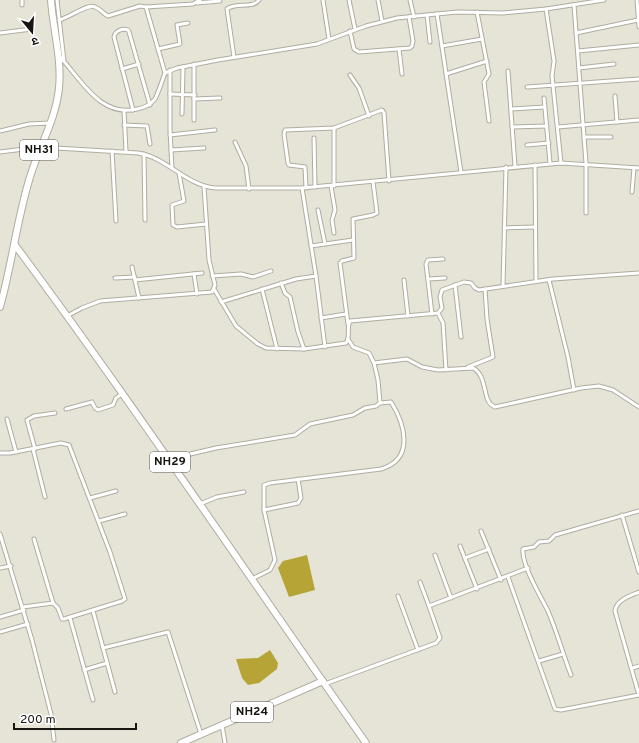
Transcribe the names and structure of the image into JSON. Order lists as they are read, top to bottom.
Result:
{
  "streets": {
    "highway": ["NH31", "NH29", "NH24"]
  },
  "crossings": [
    ["NH31", "NH29"],
    ["NH29", "NH24"]
  ],
  "scale_bar": "200 m",
  "north": "bottom"
}
